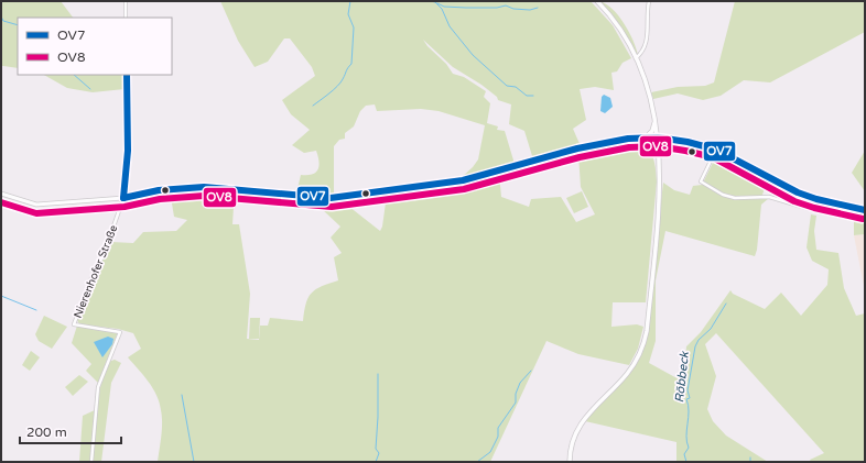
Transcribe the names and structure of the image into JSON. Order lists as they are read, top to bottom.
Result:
{
  "streets": {
    "street": ["Nierenhofer Straße"]
  },
  "water": ["Röbbeck"],
  "lines": ["transit line OV7", "transit line OV8"],
  "legend": ["OV7", "OV8"],
  "scale_bar": "200 m"
}
